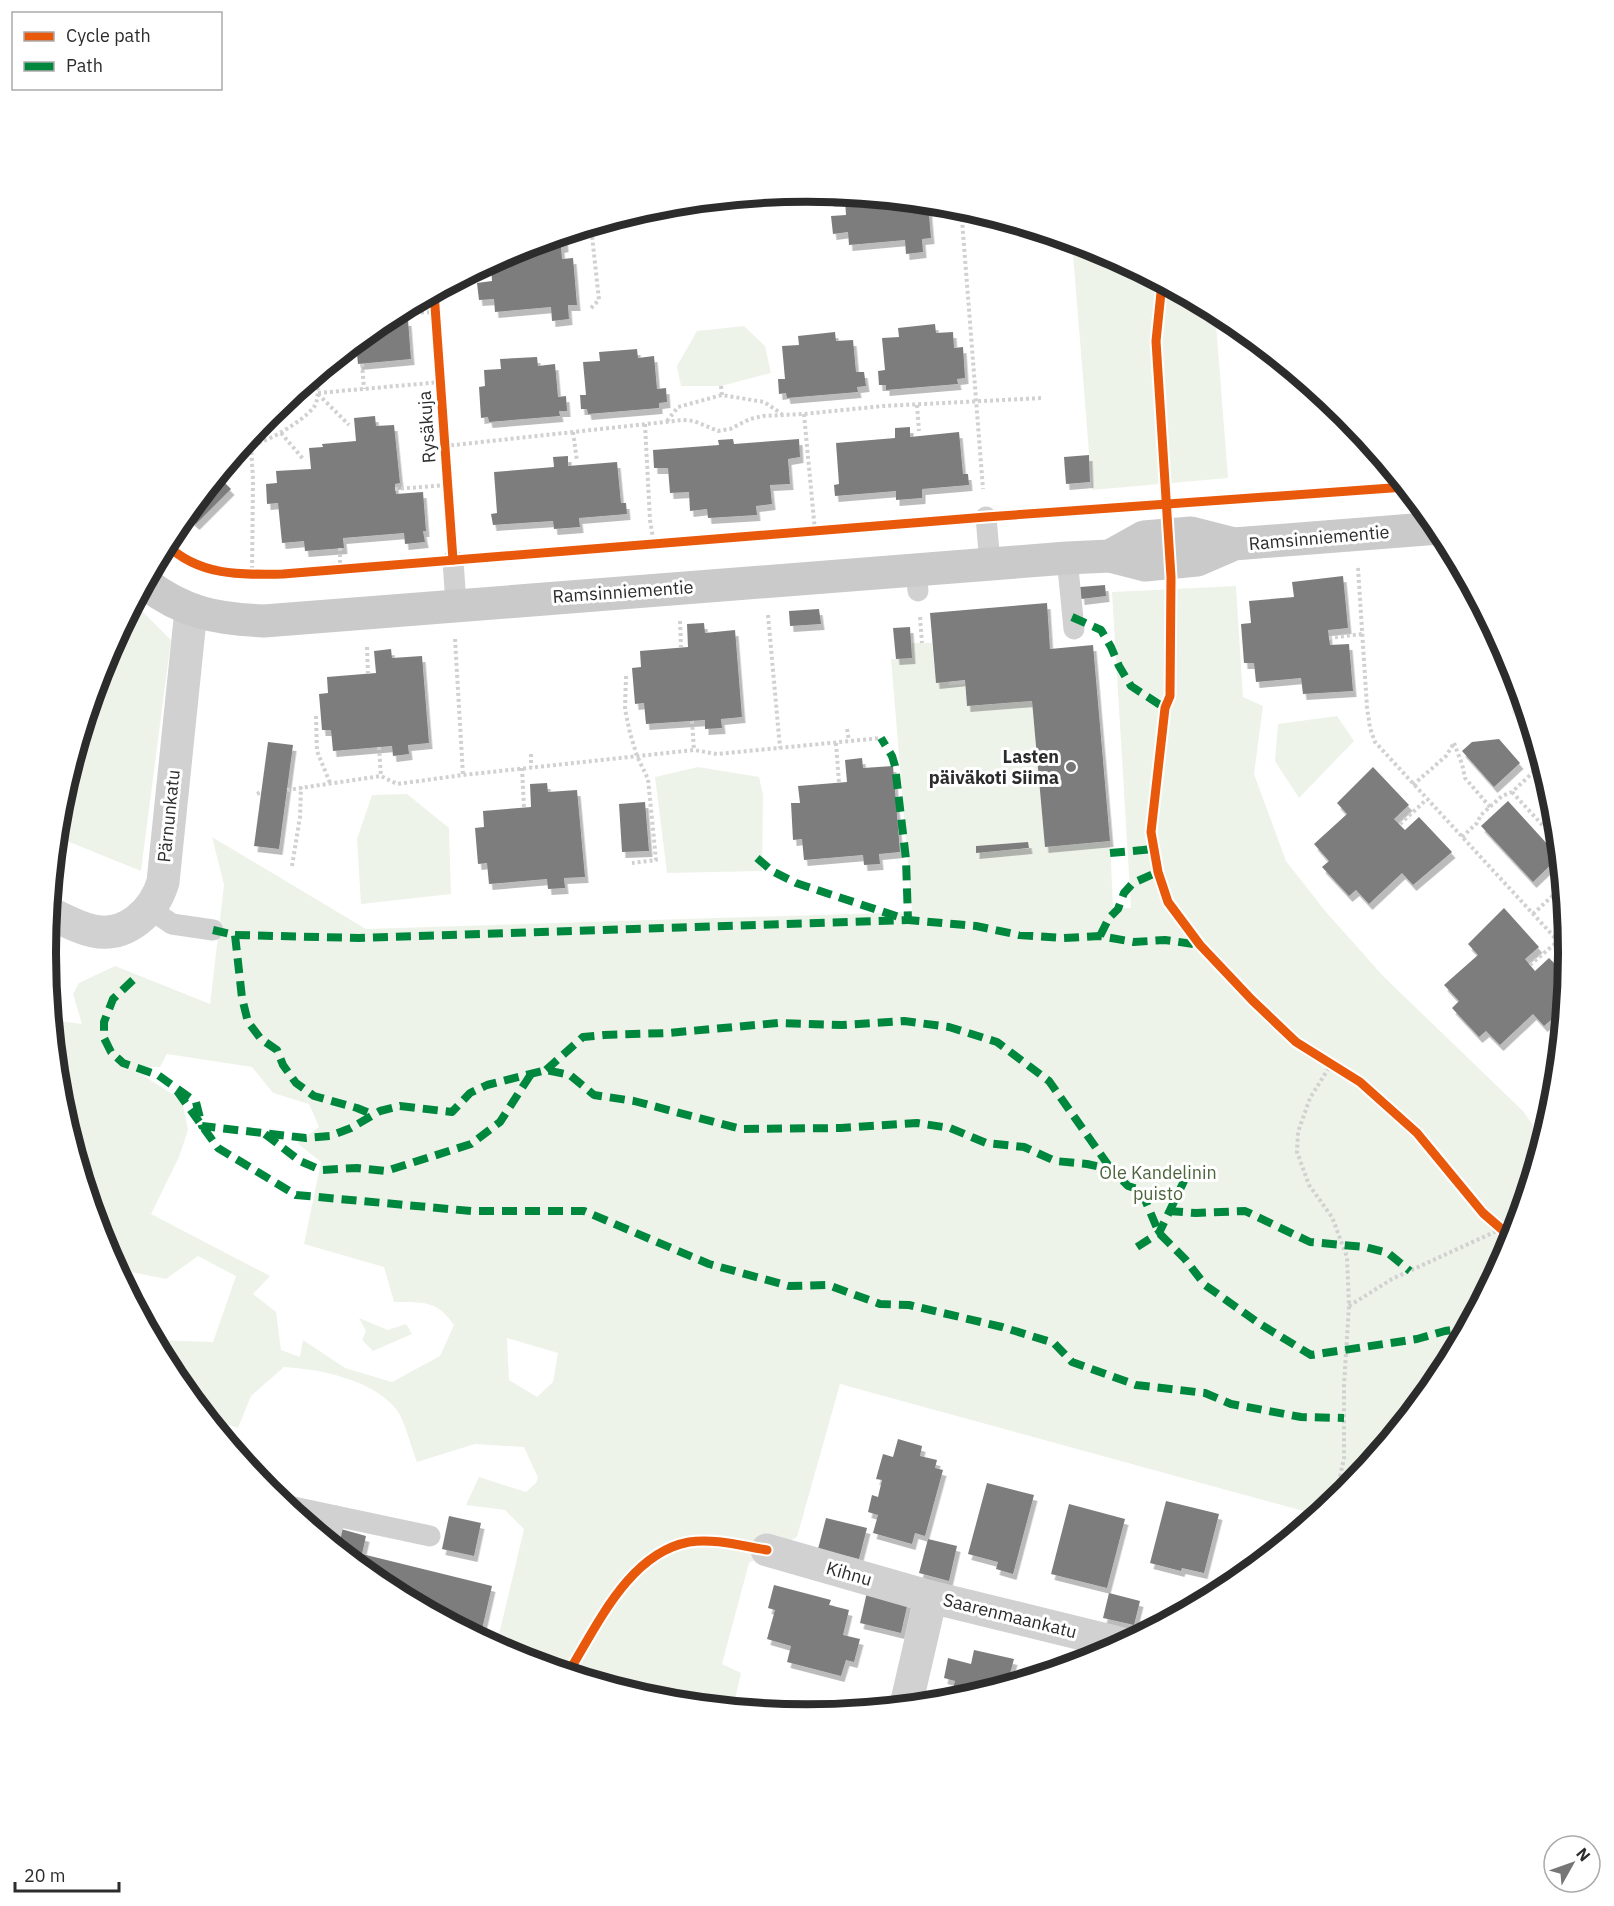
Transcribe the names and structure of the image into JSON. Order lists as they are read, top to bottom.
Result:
{
  "streets": {
    "street": [
      "Ramsinniementie",
      "Pärnunkatu",
      "Kihnu",
      "Saarenmaankatu"
    ],
    "cycle path": ["Rysäkuja"]
  },
  "crossings": [
    ["Ramsinniementie", "Pärnunkatu"],
    ["Kihnu", "Saarenmaankatu"]
  ],
  "parks": ["Ole Kandelinin puisto"],
  "places": ["Lasten päiväkoti Siima"],
  "legend": ["Cycle path", "Path"],
  "scale_bar": "20 m",
  "north": "top right"
}
